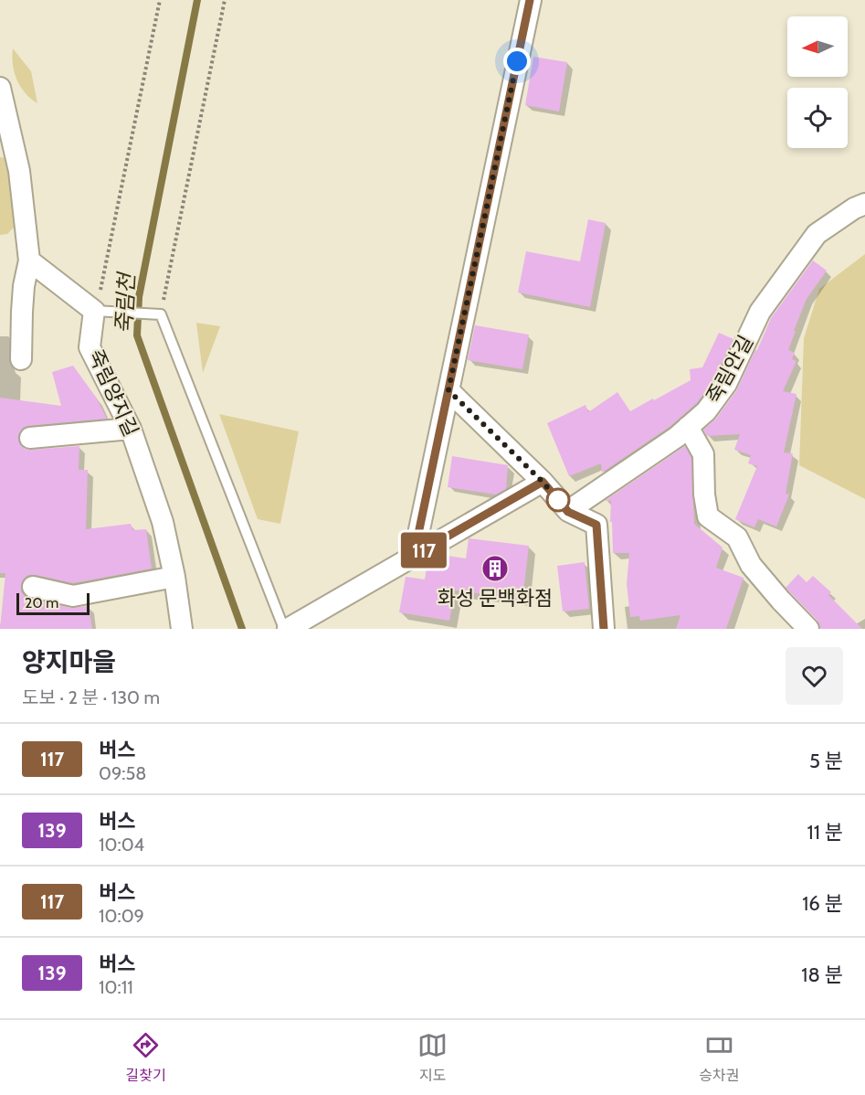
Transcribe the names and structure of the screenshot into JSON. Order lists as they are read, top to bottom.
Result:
{
  "streets": {
    "street": ["죽림안길", "죽림양지길"]
  },
  "water": ["죽림천"],
  "places": {
    "building": ["화성 문백화점"]
  },
  "lines": ["bus line 117"],
  "scale_bar": "20 m",
  "north": "left",
  "page": {
    "on_map": "117",
    "scale": "20 m",
    "heading": ["양지마을", "도보 · 2 분 · 130 m"],
    "list": [
      {
        "mark": "117",
        "name": "버스",
        "note": "09:58",
        "value": "5 분"
      },
      {
        "mark": "139",
        "name": "버스",
        "note": "10:04",
        "value": "11 분"
      },
      {
        "mark": "117",
        "name": "버스",
        "note": "10:09",
        "value": "16 분"
      },
      {
        "mark": "139",
        "name": "버스",
        "note": "10:11",
        "value": "18 분"
      }
    ],
    "tabs": ["길찾기", "지도", "승차권"]
  }
}
